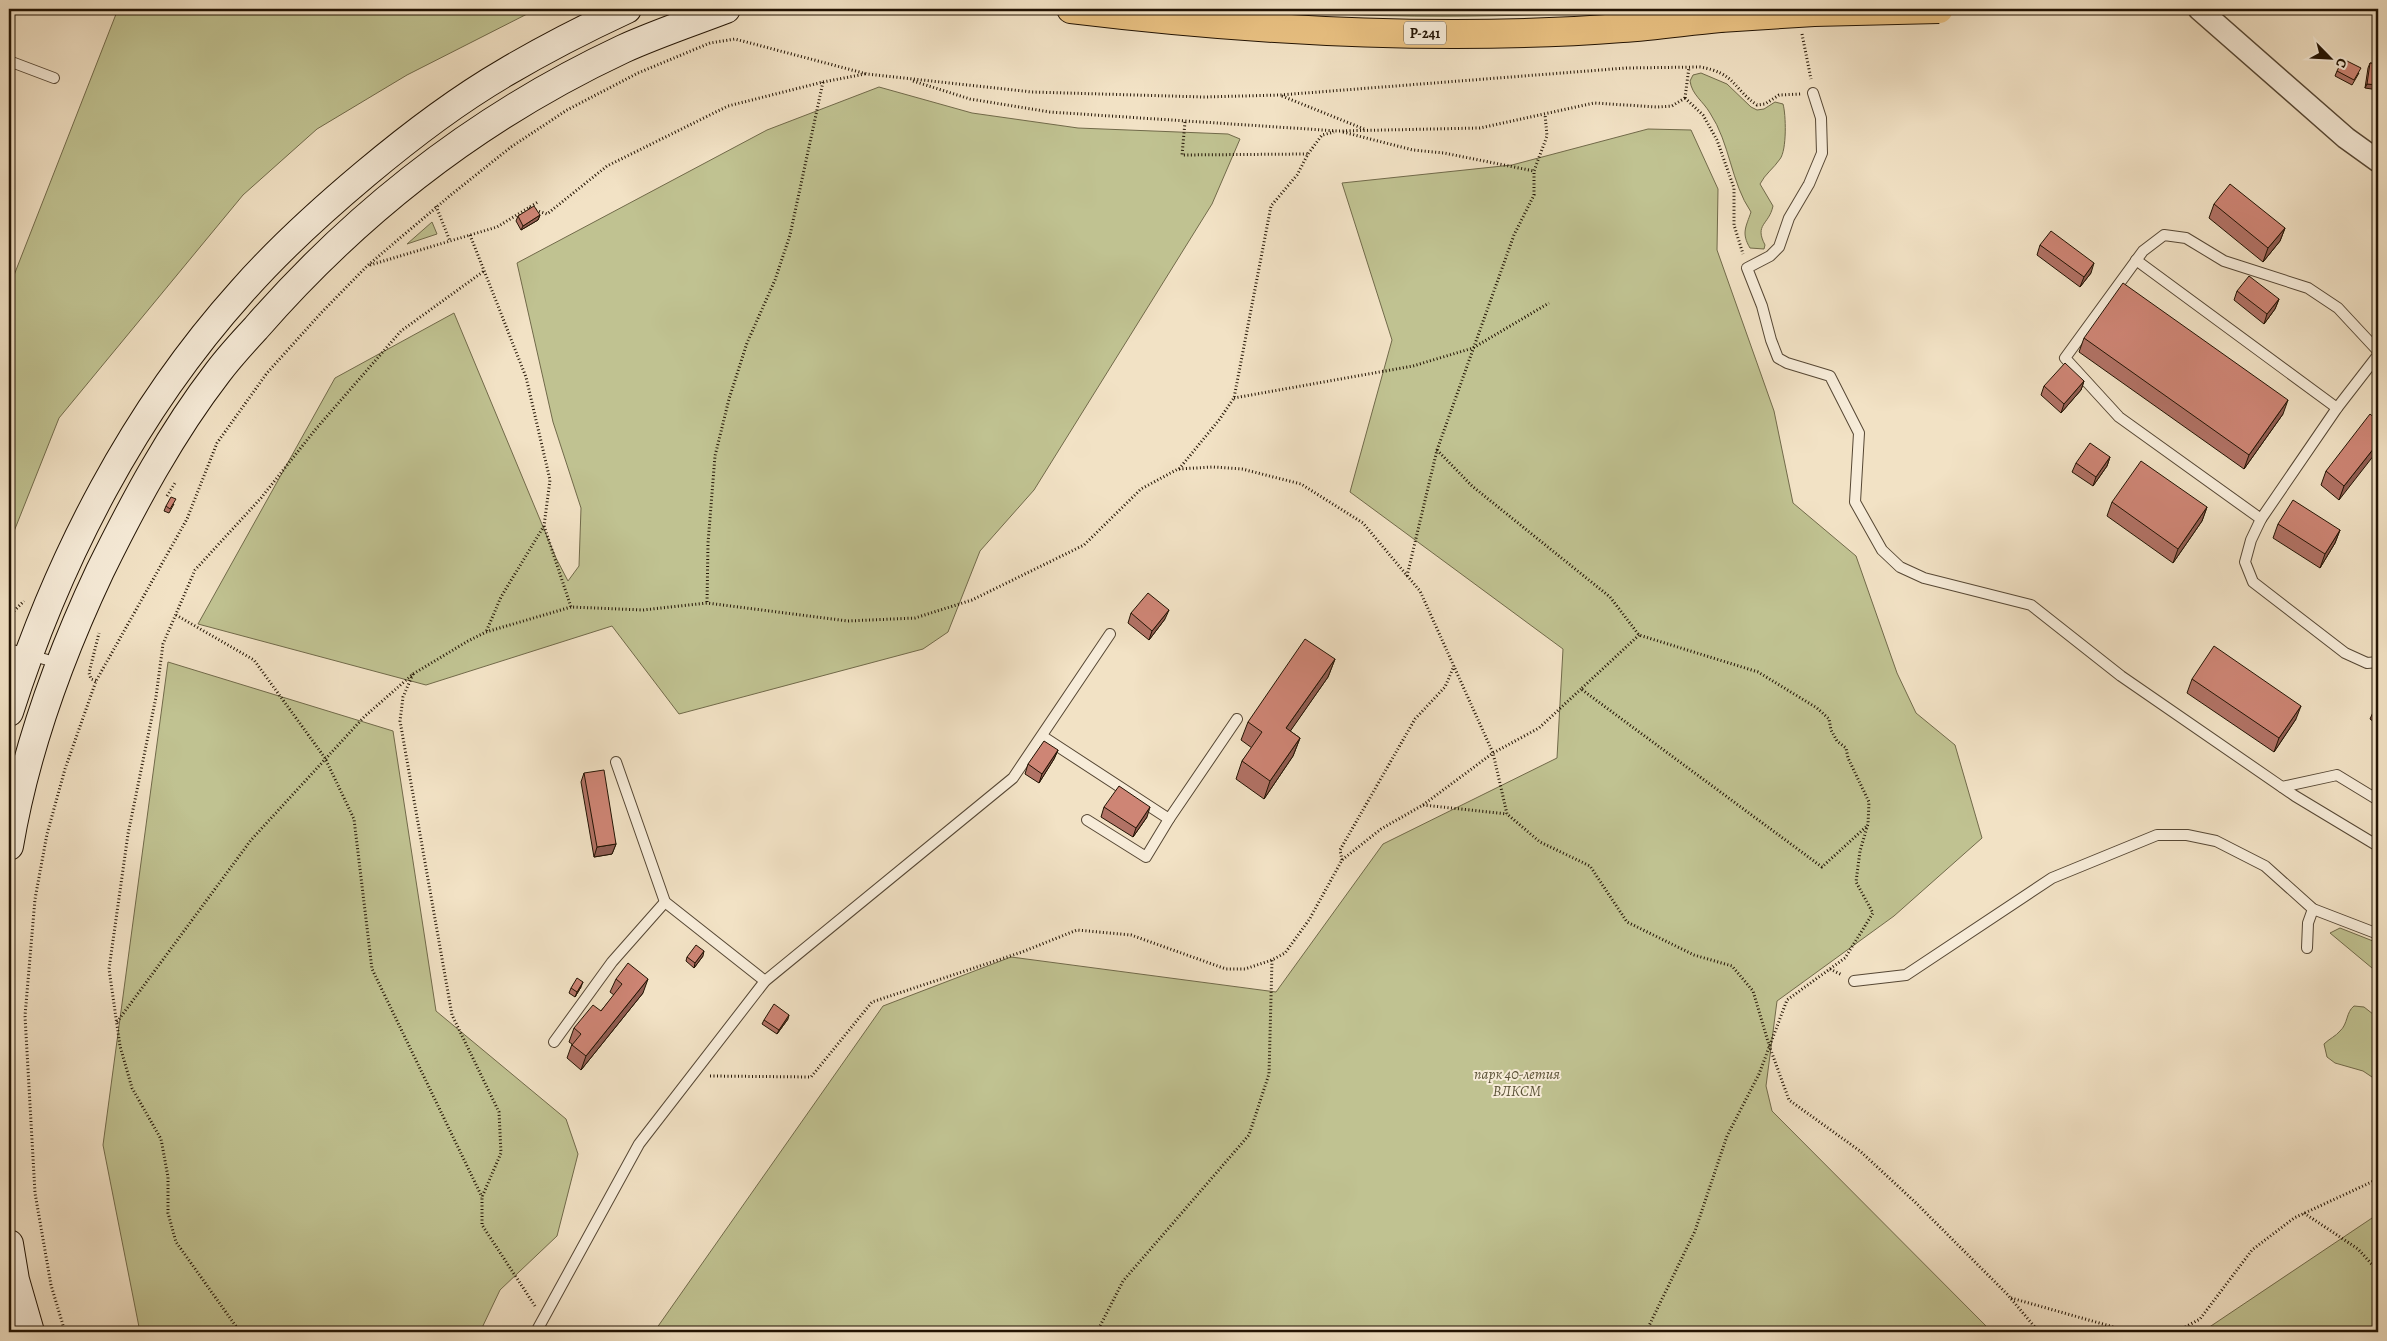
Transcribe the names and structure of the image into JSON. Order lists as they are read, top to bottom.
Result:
{
  "streets": {
    "highway": ["Р-241"]
  },
  "parks": ["парк 40-летия ВЛКСМ"],
  "north": "bottom right"
}
